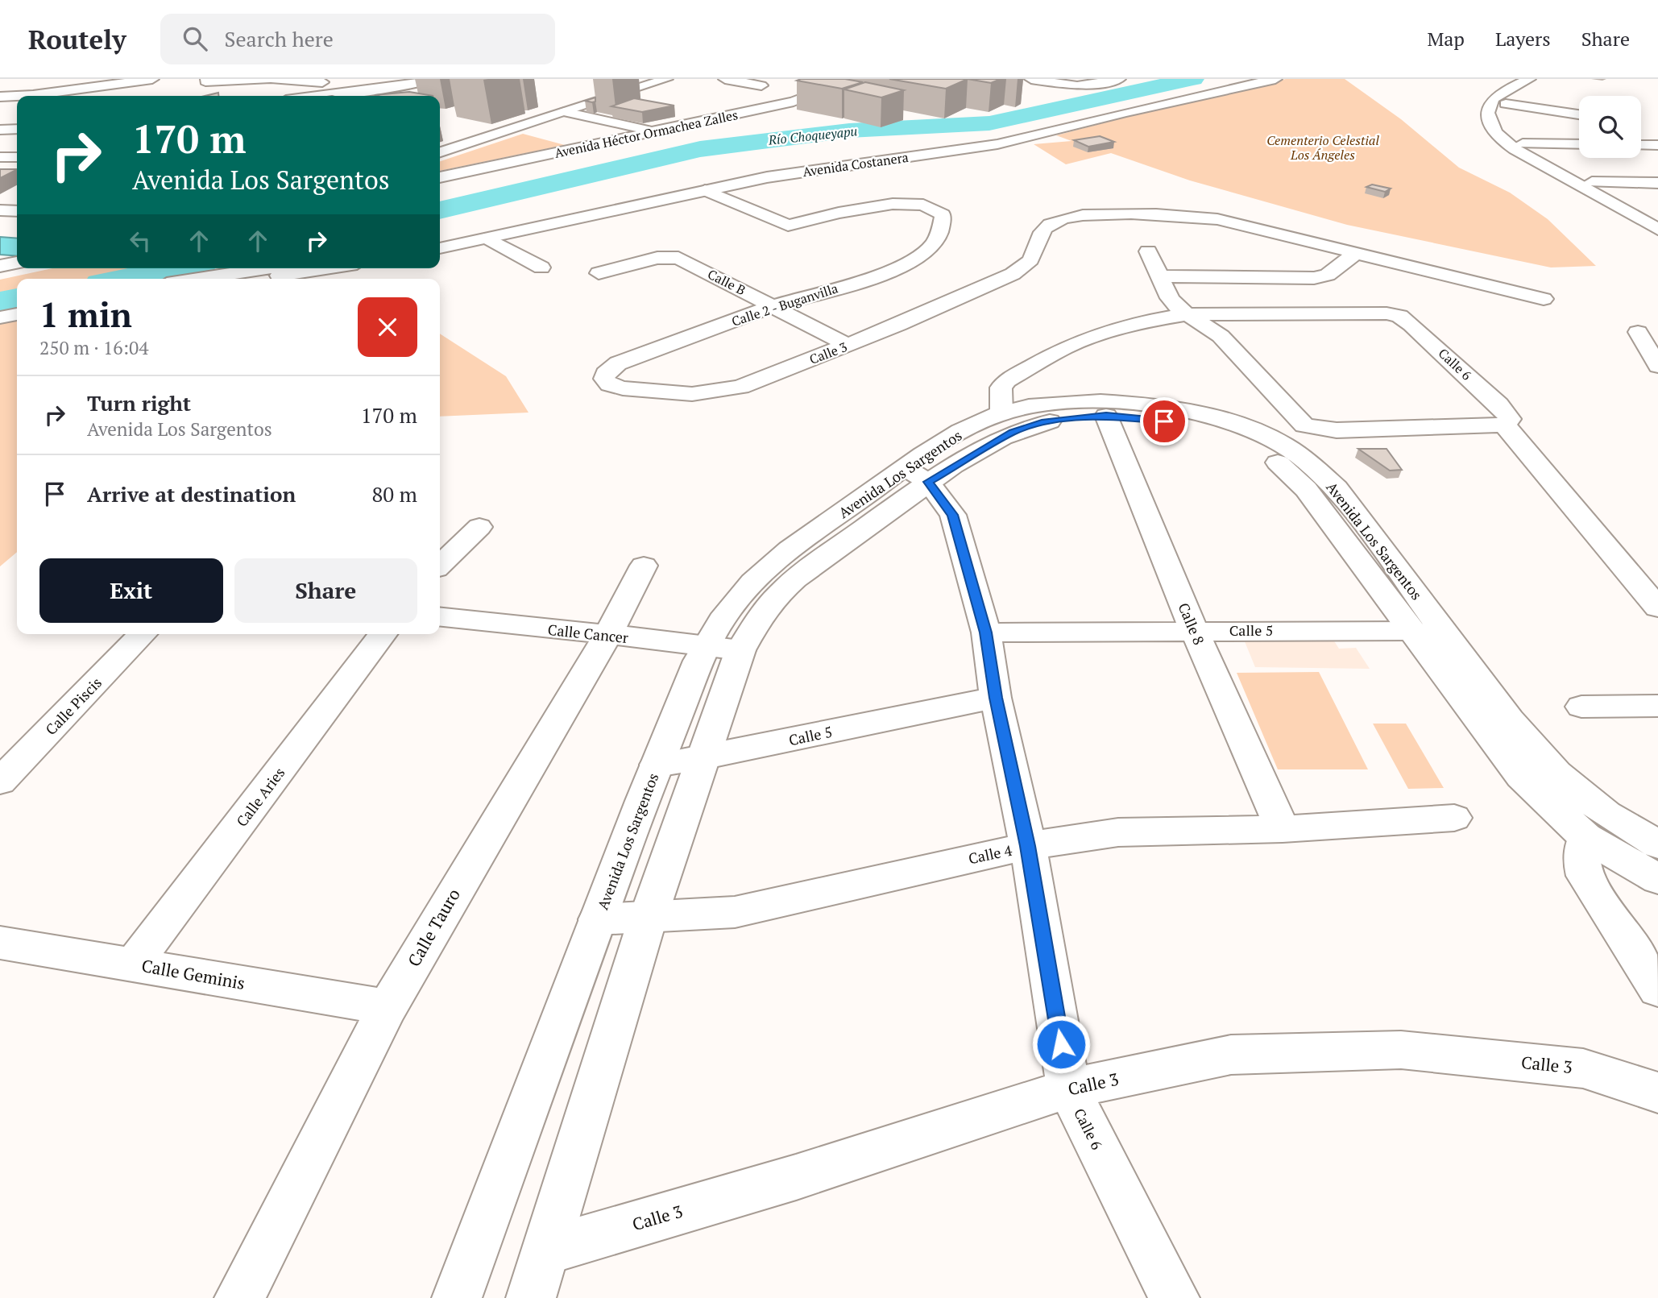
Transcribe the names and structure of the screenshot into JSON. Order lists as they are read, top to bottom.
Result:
{
  "streets": {
    "street": [
      "Avenida Héctor Ormachea Zalles",
      "Avenida Costanera",
      "Calle B",
      "Calle 2 - Buganvilla",
      "Calle 3",
      "Calle 6",
      "Avenida Los Sargentos",
      "Calle 8",
      "Calle 5",
      "Calle Cancer",
      "Calle Piscis",
      "Calle Aries",
      "Calle 4",
      "Calle Tauro",
      "Calle Geminis"
    ]
  },
  "crossings": [
    ["Avenida Costanera", "Calle 2 - Buganvilla"],
    ["Calle B", "Calle 2 - Buganvilla"],
    ["Calle B", "Calle 3"],
    ["Calle 2 - Buganvilla", "Calle 3"],
    ["Calle 3", "Calle 6"],
    ["Calle 3", "Avenida Los Sargentos"],
    ["Calle 6", "Avenida Los Sargentos"],
    ["Calle 6", "Calle 5"],
    ["Calle 6", "Calle 4"],
    ["Avenida Los Sargentos", "Calle 8"],
    ["Avenida Los Sargentos", "Calle 5"],
    ["Avenida Los Sargentos", "Calle Cancer"],
    ["Avenida Los Sargentos", "Calle 4"],
    ["Calle 8", "Calle 5"],
    ["Calle 8", "Calle 4"],
    ["Calle Cancer", "Calle Tauro"],
    ["Calle Aries", "Calle Geminis"],
    ["Calle Tauro", "Calle Geminis"]
  ],
  "water": ["Río Choqueyapu"],
  "parks": ["Cementerio Celestial Los Ángeles"],
  "page": {
    "header": "Routely",
    "search": "Search here",
    "nav": ["Map", "Layers", "Share"],
    "turn": ["170 m", "Avenida Los Sargentos"],
    "heading": ["1 min", "250 m · 16:04"],
    "list": [
      {
        "name": "Turn right",
        "note": "Avenida Los Sargentos",
        "value": "170 m"
      },
      {
        "name": "Arrive at destination",
        "value": "80 m"
      }
    ],
    "buttons": ["Exit", "Share"]
  }
}
